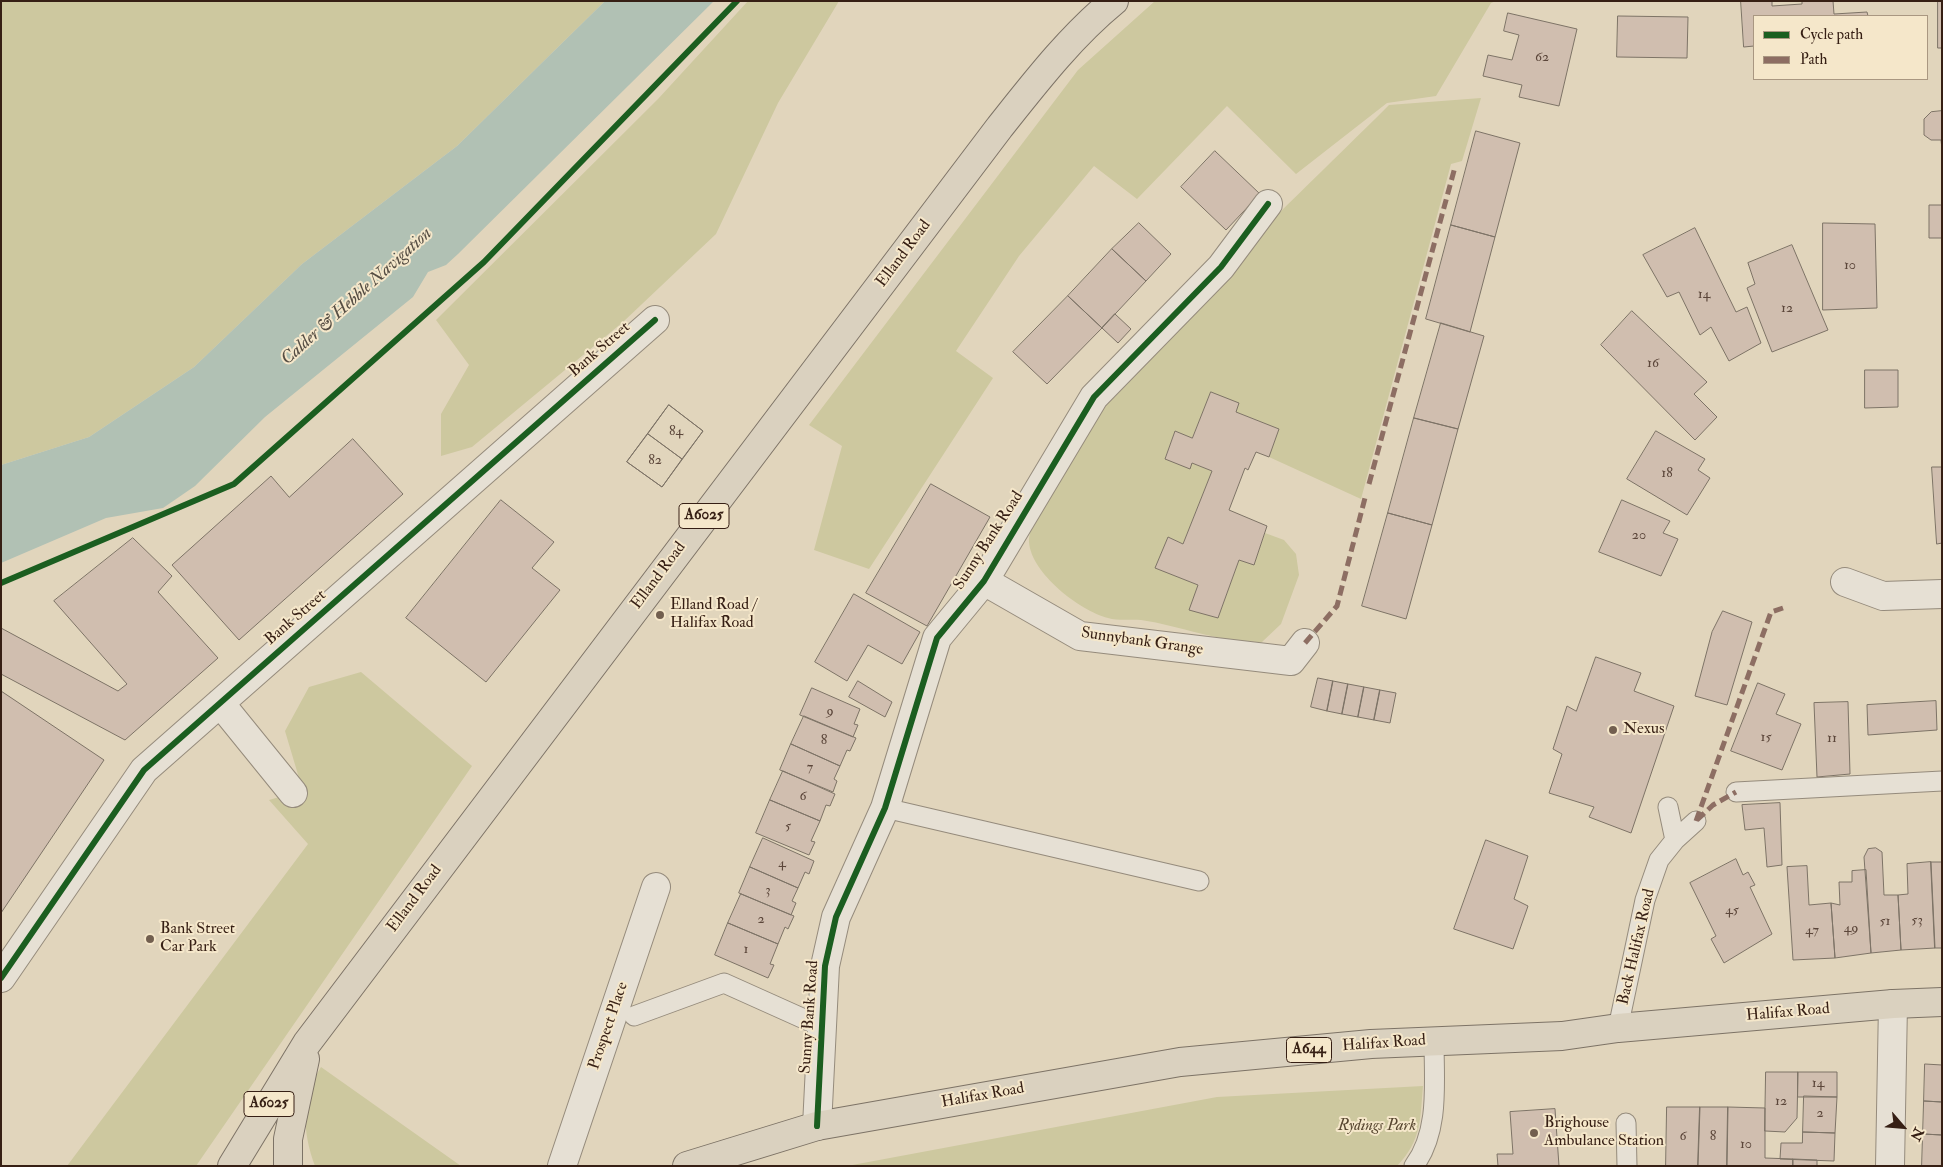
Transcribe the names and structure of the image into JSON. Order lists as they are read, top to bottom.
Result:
{
  "streets": {
    "main road": [
      "Elland Road",
      "A6025",
      "Halifax Road",
      "A644"
    ],
    "street": [
      "Bank Street",
      "Sunny Bank Road",
      "Sunnybank Grange",
      "Prospect Place"
    ],
    "lane": ["Back Halifax Road"]
  },
  "crossings": [
    ["Elland Road", "A6025"],
    ["Sunny Bank Road", "Sunnybank Grange"],
    ["Sunny Bank Road", "Halifax Road"],
    ["Back Halifax Road", "Halifax Road"]
  ],
  "water": ["Calder & Hebble Navigation"],
  "parks": ["Rydings Park"],
  "places": [
    "Elland Road / Halifax Road",
    "Nexus",
    "Bank Street Car Park",
    "Brighouse Ambulance Station"
  ],
  "house_numbers": [
    "62",
    "10",
    "14",
    "12",
    "16",
    "84",
    "82",
    "18",
    "20",
    "9",
    "15",
    "11",
    "8",
    "7",
    "6",
    "5",
    "4",
    "3",
    "45",
    "2",
    "53",
    "51",
    "49",
    "47",
    "1",
    "14",
    "12",
    "2",
    "6",
    "8",
    "10"
  ],
  "legend": ["Cycle path", "Path"],
  "north": "bottom right"
}
